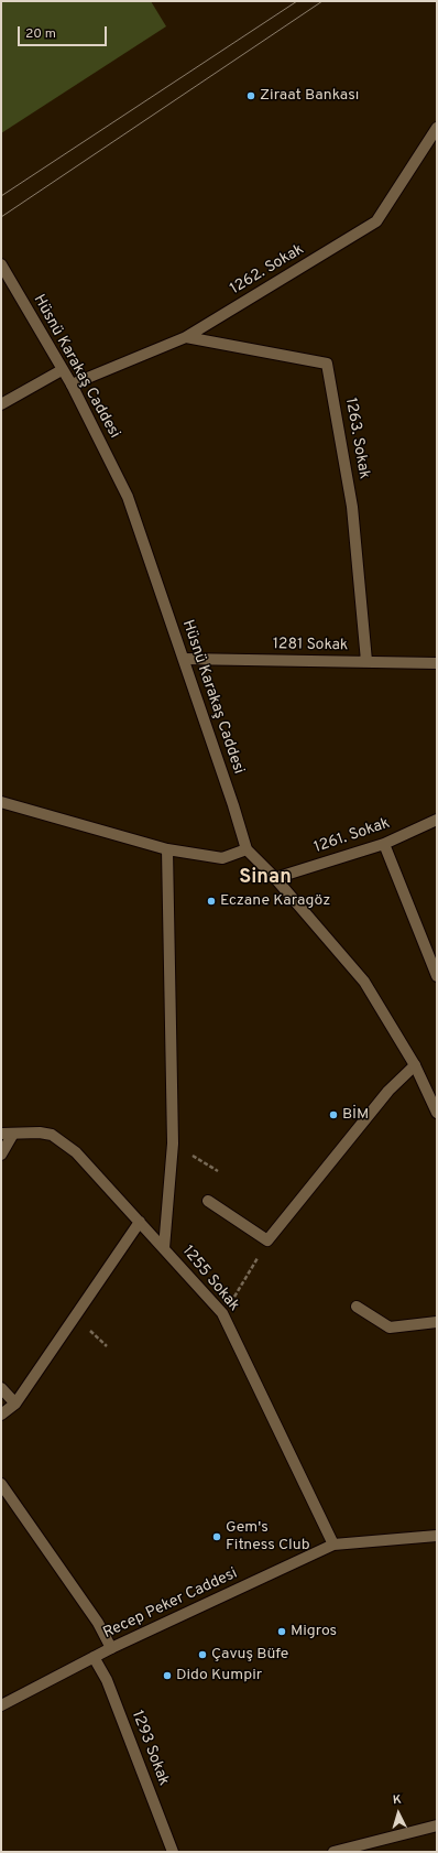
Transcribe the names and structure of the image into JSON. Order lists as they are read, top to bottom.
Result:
{
  "streets": {
    "street": [
      "1262. Sokak",
      "Hüsnü Karakaş Caddesi",
      "1263. Sokak",
      "1281 Sokak",
      "1261. Sokak",
      "1255 Sokak",
      "Recep Peker Caddesi",
      "1293 Sokak"
    ]
  },
  "crossings": [
    ["1262. Sokak", "Hüsnü Karakaş Caddesi"],
    ["1262. Sokak", "1263. Sokak"],
    ["Hüsnü Karakaş Caddesi", "1281 Sokak"],
    ["Hüsnü Karakaş Caddesi", "1261. Sokak"],
    ["1263. Sokak", "1281 Sokak"],
    ["1255 Sokak", "Recep Peker Caddesi"],
    ["Recep Peker Caddesi", "1293 Sokak"]
  ],
  "districts": ["Sinan"],
  "places": [
    "Ziraat Bankası",
    "Eczane Karagöz",
    "BİM",
    "Gem's Fitness Club",
    "Migros",
    "Çavuş Büfe",
    "Dido Kumpir"
  ],
  "scale_bar": "20 m",
  "north": "top"
}
